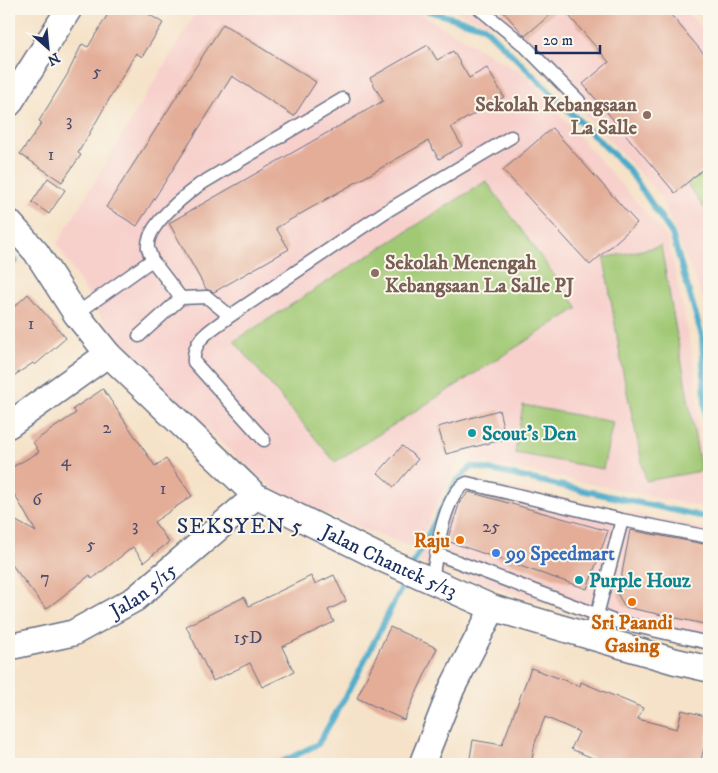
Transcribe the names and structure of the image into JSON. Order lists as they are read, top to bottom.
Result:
{
  "streets": {
    "street": ["Jalan Chantek 5/13", "Jalan 5/15"]
  },
  "crossings": [
    ["Jalan Chantek 5/13", "Jalan 5/15"]
  ],
  "districts": ["SEKSYEN 5"],
  "places": [
    "Sekolah Kebangsaan La Salle",
    "Sekolah Menengah Kebangsaan La Salle PJ",
    "Scout's Den",
    "Raju",
    "99 Speedmart",
    "Purple Houz",
    "Sri Paandi Gasing"
  ],
  "house_numbers": [
    "5",
    "3",
    "1",
    "1",
    "2",
    "4",
    "1",
    "6",
    "3",
    "25",
    "5",
    "7",
    "15D"
  ],
  "scale_bar": "20 m",
  "north": "bottom right"
}
